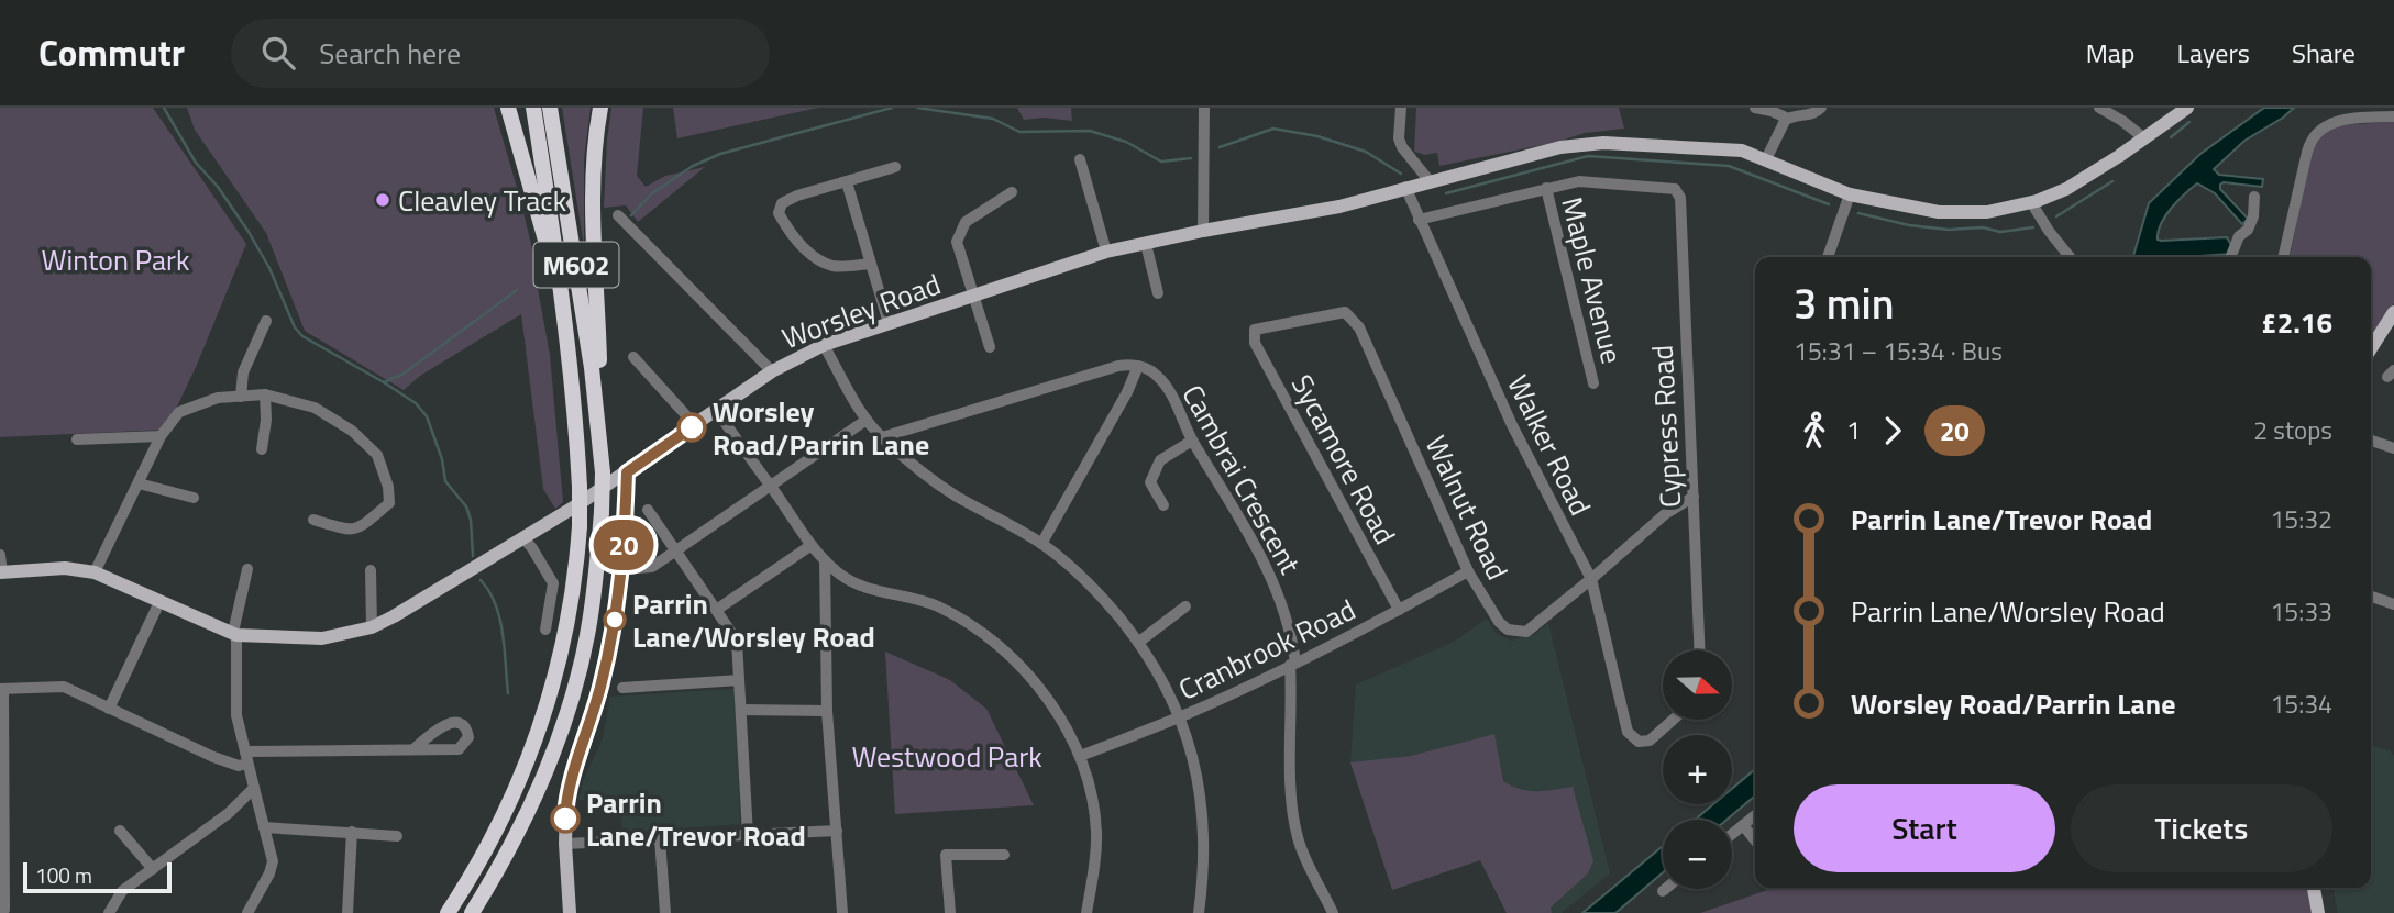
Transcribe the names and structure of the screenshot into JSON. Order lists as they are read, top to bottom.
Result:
{
  "streets": {
    "highway": ["M602"],
    "main road": ["Worsley Road"],
    "street": [
      "Maple Avenue",
      "Cypress Road",
      "Walker Road",
      "Sycamore Road",
      "Cambrai Crescent",
      "Walnut Road",
      "Cranbrook Road"
    ]
  },
  "crossings": [
    ["Maple Avenue", "Cypress Road"],
    ["Worsley Road", "Walker Road"],
    ["Walker Road", "Walnut Road"],
    ["Sycamore Road", "Walnut Road"],
    ["Sycamore Road", "Cranbrook Road"],
    ["Cambrai Crescent", "Cranbrook Road"],
    ["Walnut Road", "Cranbrook Road"]
  ],
  "parks": ["Winton Park", "Westwood Park"],
  "places": [
    "Cleavley Track",
    "Worsley Road/Parrin Lane",
    "Parrin Lane/Worsley Road",
    "Parrin Lane/Trevor Road"
  ],
  "lines": ["bus line 20"],
  "scale_bar": "100 m",
  "north": "right",
  "page": {
    "header": "Commutr",
    "search": "Search here",
    "nav": ["Map", "Layers", "Share"],
    "on_map": "20",
    "heading": ["3 min", "15:31 – 15:34 · Bus", "£2.16"],
    "legs": ["1", "20", "2 stops"],
    "list": [
      {
        "name": "Parrin Lane/Trevor Road",
        "value": "15:32"
      },
      {
        "name": "Parrin Lane/Worsley Road",
        "value": "15:33"
      },
      {
        "name": "Worsley Road/Parrin Lane",
        "value": "15:34"
      }
    ],
    "map_buttons": ["+", "−"],
    "buttons": ["Start", "Tickets"],
    "scale": "100 m"
  }
}
